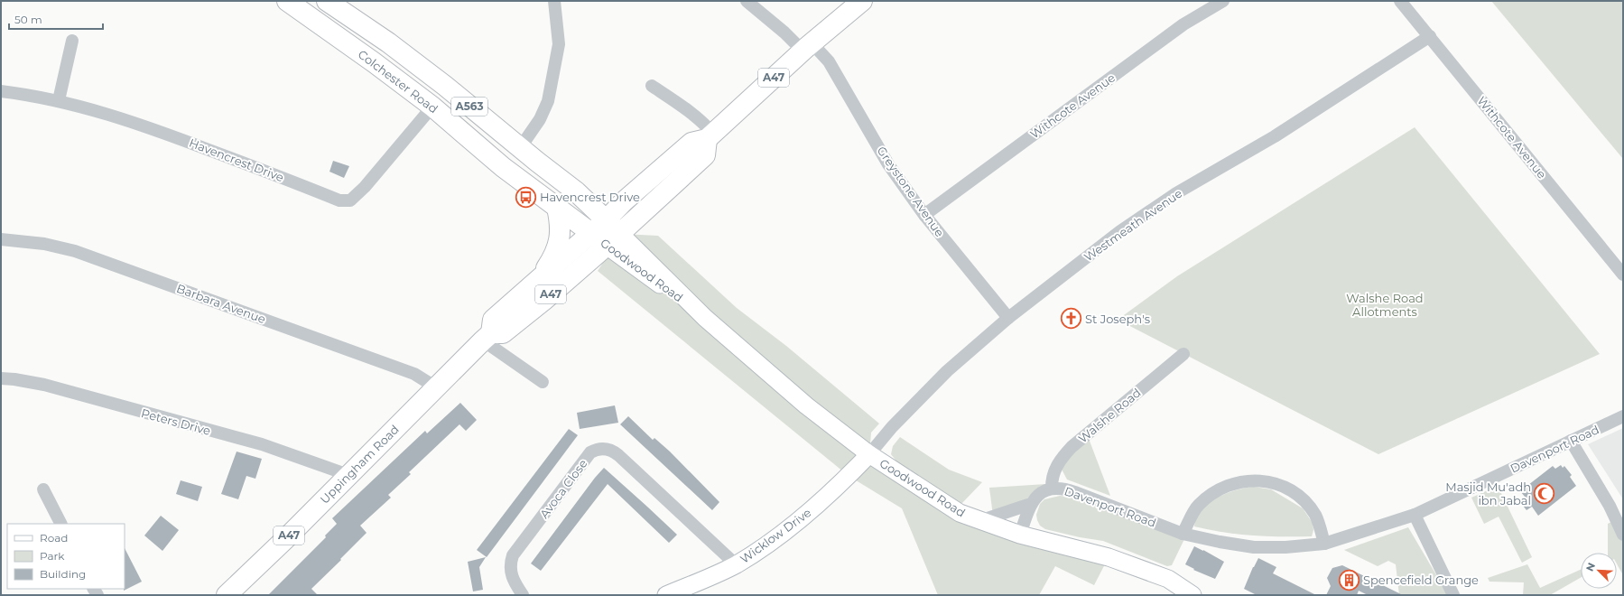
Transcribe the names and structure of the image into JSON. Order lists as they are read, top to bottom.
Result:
{
  "streets": {
    "highway": [
      "A47",
      "Colchester Road",
      "A563",
      "Uppingham Road"
    ],
    "street": [
      "Withcote Avenue",
      "Havencrest Drive",
      "Greystone Avenue",
      "Westmeath Avenue",
      "Goodwood Road",
      "Barbara Avenue",
      "Walshe Road",
      "Peters Drive",
      "Davenport Road",
      "Avoca Close",
      "Wicklow Drive"
    ]
  },
  "crossings": [
    ["A47", "Greystone Avenue"],
    ["A47", "Uppingham Road"],
    ["Colchester Road", "Havencrest Drive"],
    ["Colchester Road", "Goodwood Road"],
    ["Colchester Road", "Uppingham Road"],
    ["Withcote Avenue", "Greystone Avenue"],
    ["Withcote Avenue", "Westmeath Avenue"],
    ["Greystone Avenue", "Westmeath Avenue"],
    ["Westmeath Avenue", "Goodwood Road"],
    ["Westmeath Avenue", "Wicklow Drive"],
    ["Goodwood Road", "Davenport Road"],
    ["Goodwood Road", "Uppingham Road"],
    ["Goodwood Road", "Wicklow Drive"],
    ["Barbara Avenue", "Uppingham Road"],
    ["Walshe Road", "Davenport Road"],
    ["Peters Drive", "Uppingham Road"],
    ["Avoca Close", "Wicklow Drive"]
  ],
  "parks": ["Walshe Road Allotments"],
  "places": {
    "bus stop": ["Havencrest Drive"],
    "church": ["St Joseph's"],
    "mosque": ["Masjid Mu'adh ibn Jabal"],
    "building": ["Spencefield Grange"]
  },
  "legend": ["Road", "Park", "Building"],
  "scale_bar": "50 m",
  "north": "top left"
}
